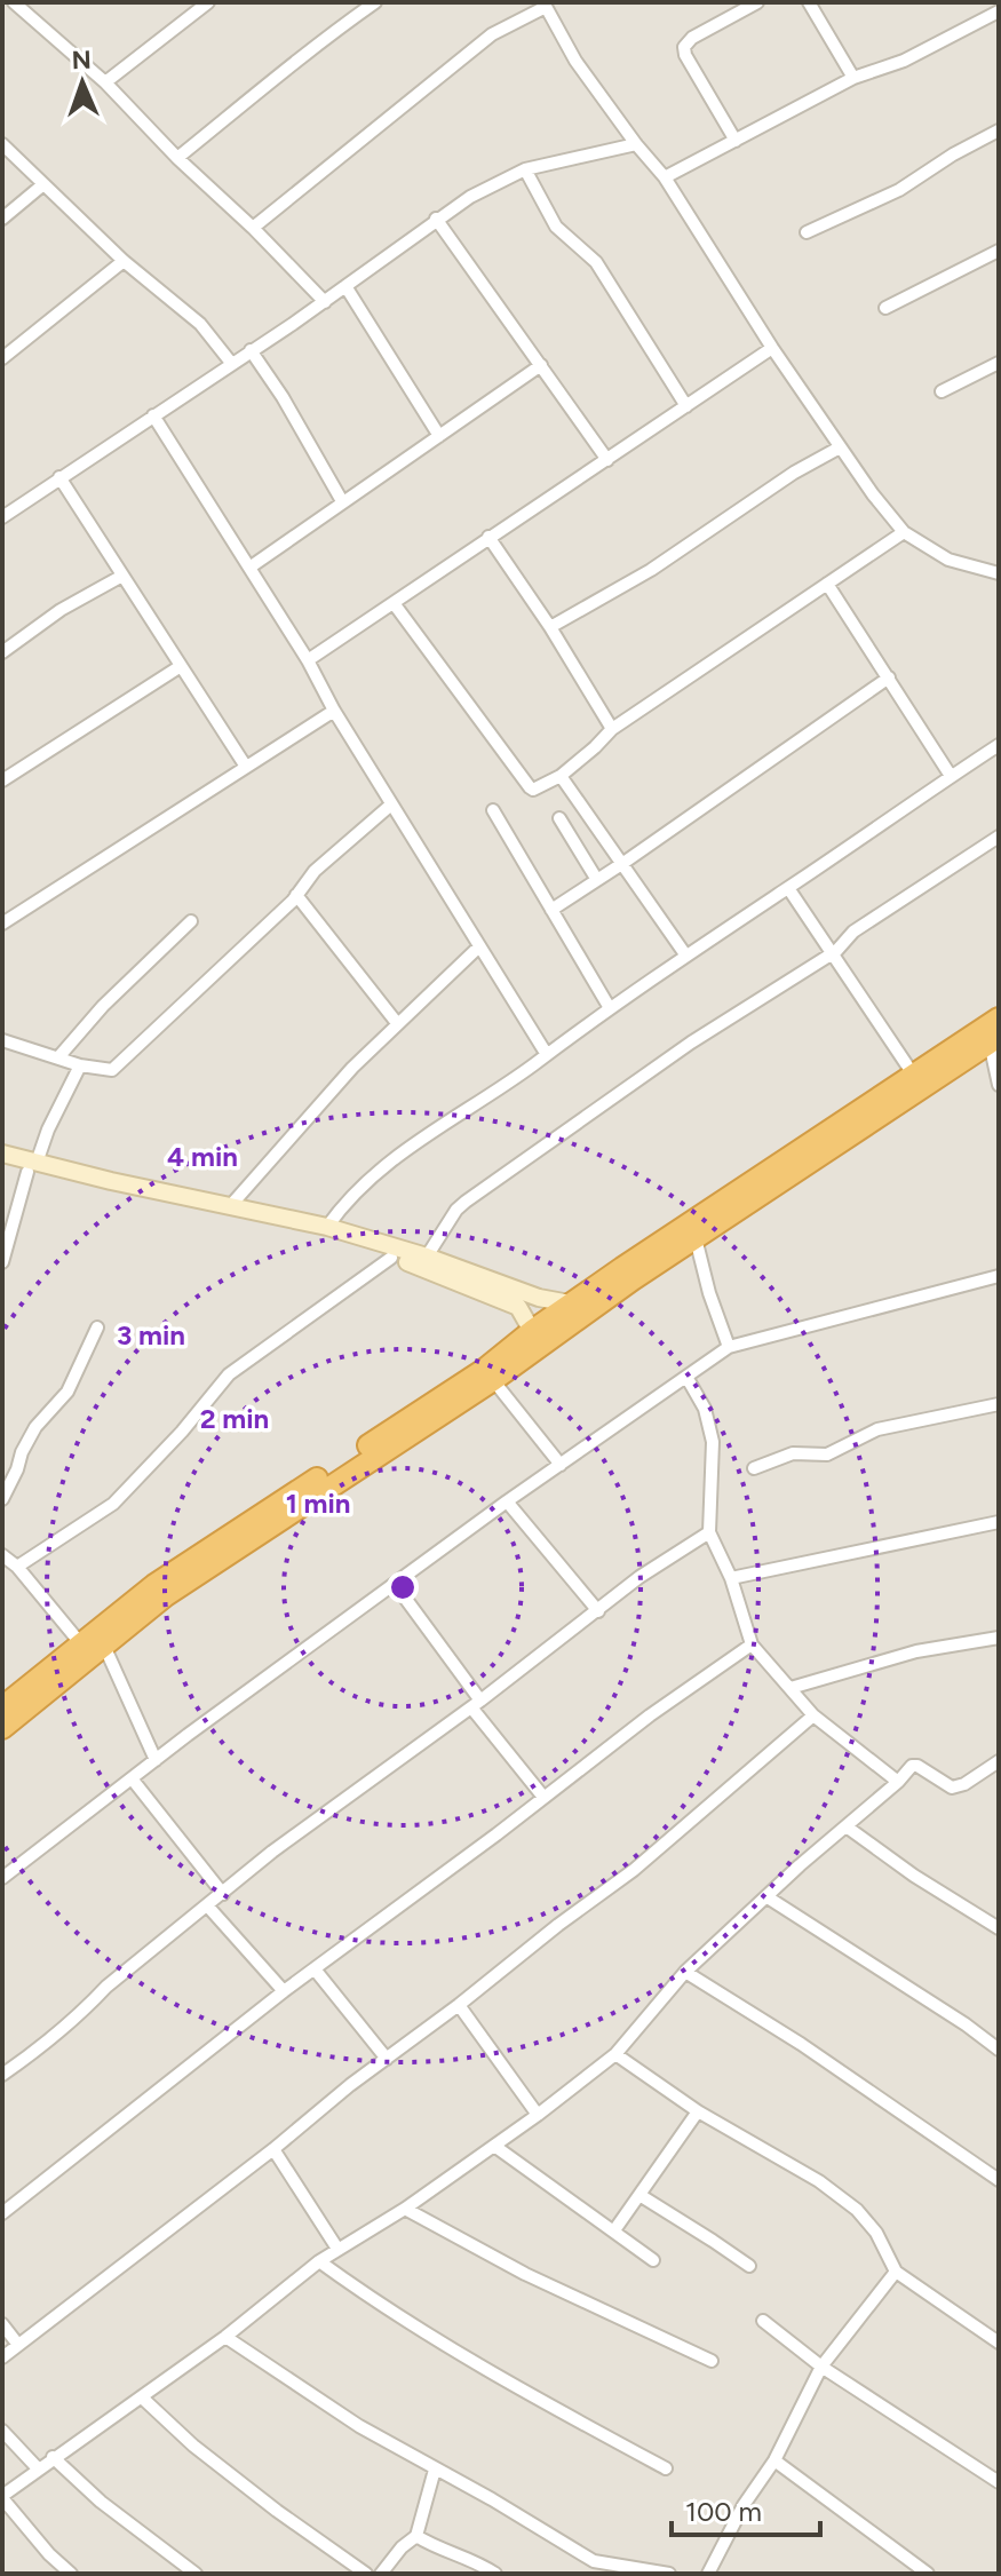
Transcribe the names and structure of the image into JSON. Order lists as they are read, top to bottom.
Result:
{
  "scale_bar": "100 m",
  "north": "top",
  "rings": [
    "4 min",
    "3 min",
    "2 min",
    "1 min"
  ]
}
